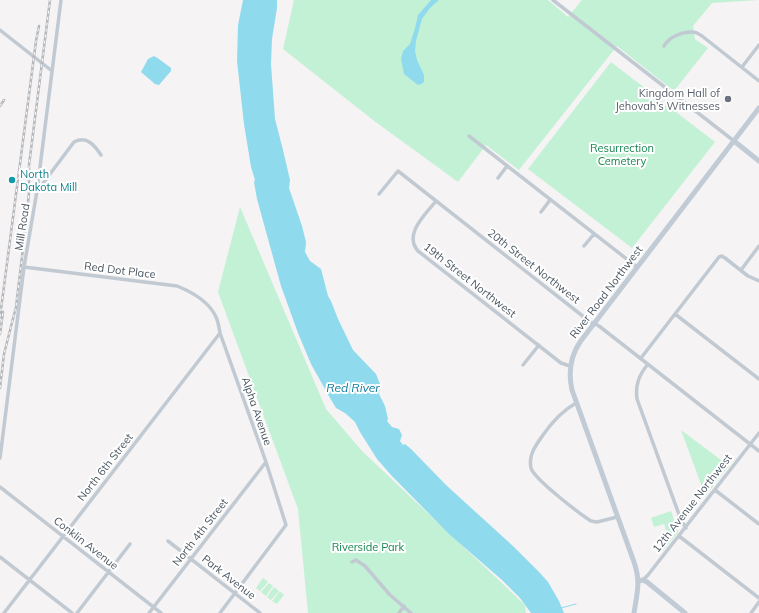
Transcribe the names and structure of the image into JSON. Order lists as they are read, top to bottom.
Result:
{
  "streets": {
    "street": [
      "Mill Road",
      "20th Street Northwest",
      "Red Dot Place",
      "19th Street Northwest",
      "River Road Northwest",
      "Alpha Avenue",
      "North 6th Street",
      "12th Avenue Northwest",
      "North 4th Street",
      "Conklin Avenue",
      "Park Avenue"
    ]
  },
  "crossings": [
    ["Mill Road", "Red Dot Place"],
    ["20th Street Northwest", "19th Street Northwest"],
    ["20th Street Northwest", "River Road Northwest"],
    ["20th Street Northwest", "12th Avenue Northwest"],
    ["Red Dot Place", "Alpha Avenue"],
    ["19th Street Northwest", "River Road Northwest"],
    ["River Road Northwest", "12th Avenue Northwest"],
    ["Alpha Avenue", "North 6th Street"],
    ["Alpha Avenue", "North 4th Street"],
    ["Alpha Avenue", "Park Avenue"],
    ["North 6th Street", "Conklin Avenue"],
    ["North 4th Street", "Conklin Avenue"],
    ["North 4th Street", "Park Avenue"]
  ],
  "water": ["Red River"],
  "parks": ["Resurrection Cemetery", "Riverside Park"],
  "places": ["Kingdom Hall of Jehovah’s Witnesses", "North Dakota Mill"]
}
